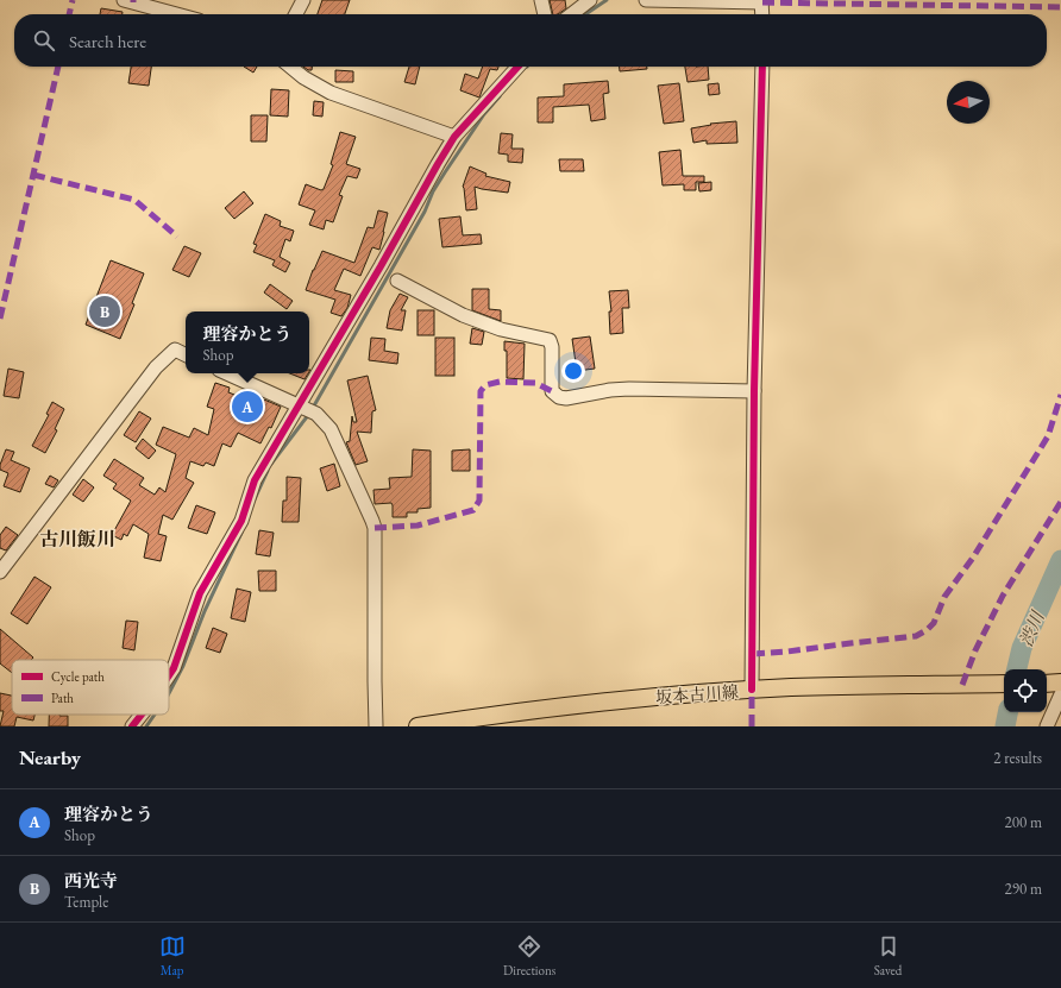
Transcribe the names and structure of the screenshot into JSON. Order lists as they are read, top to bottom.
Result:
{
  "streets": {
    "main road": ["坂本古川線"]
  },
  "districts": ["古川飯川"],
  "water": ["渋川"],
  "legend": ["Cycle path", "Path"],
  "north": "left",
  "page": {
    "search": "Search here",
    "pins": ["B", "A"],
    "popup": ["理容かとう", "Shop"],
    "heading": ["Nearby", "2 results"],
    "list": [
      {
        "mark": "A",
        "name": "理容かとう",
        "note": "Shop",
        "value": "200 m"
      },
      {
        "mark": "B",
        "name": "西光寺",
        "note": "Temple",
        "value": "290 m"
      }
    ],
    "nav": ["Map", "Directions", "Saved"]
  }
}
